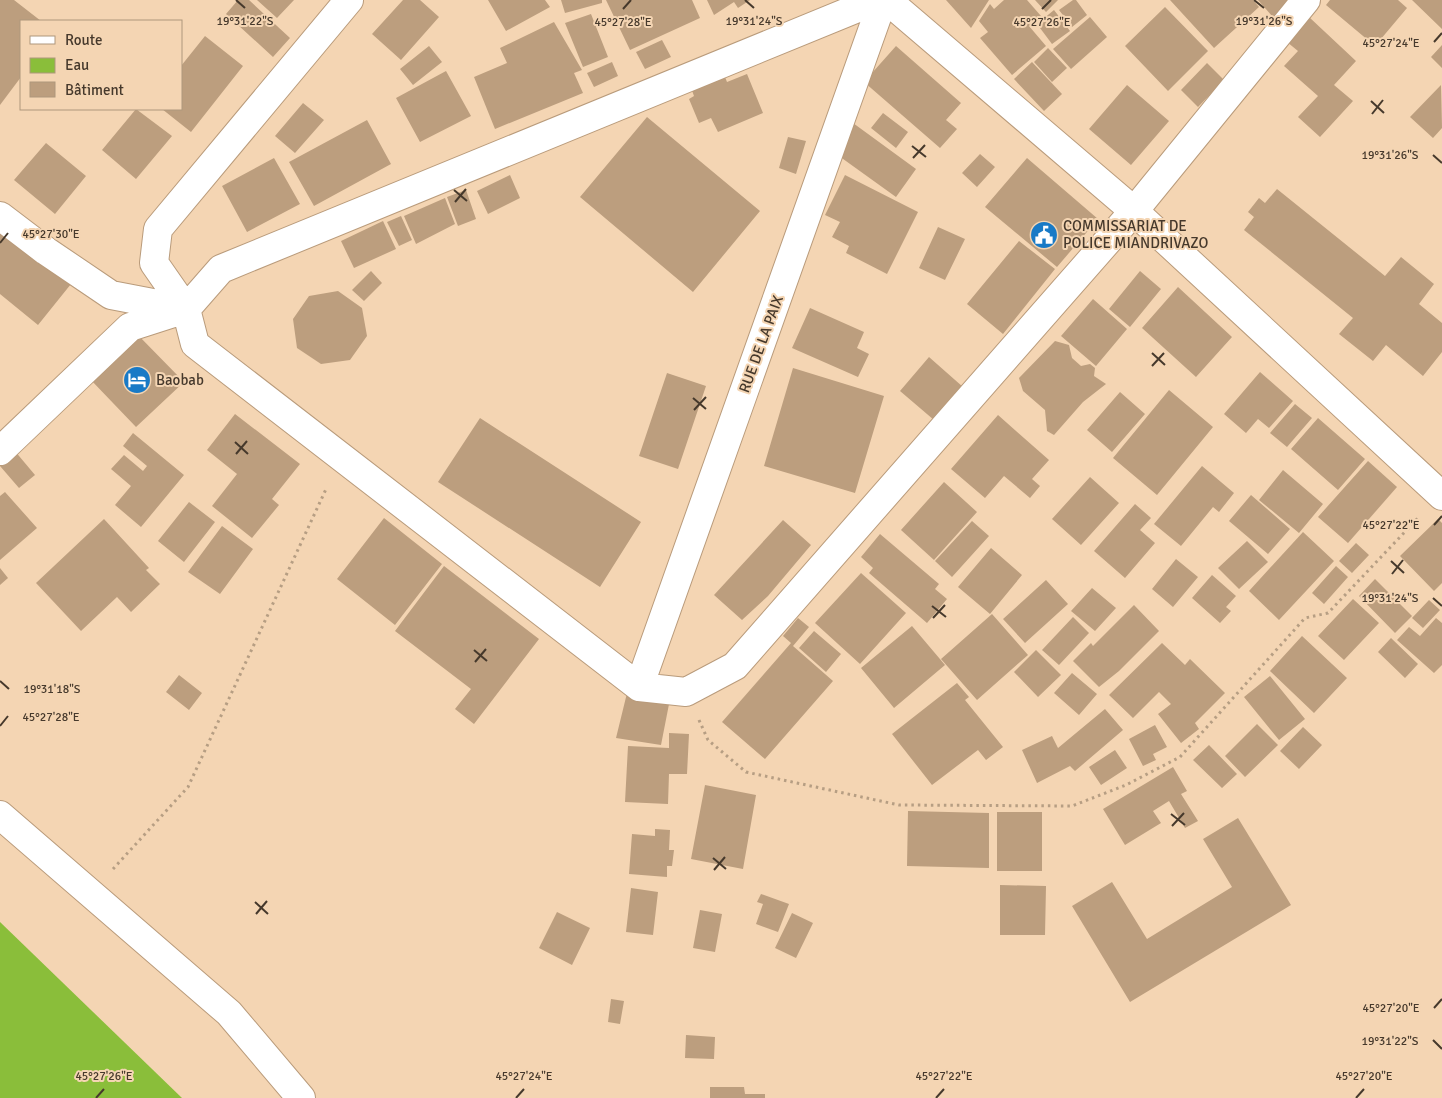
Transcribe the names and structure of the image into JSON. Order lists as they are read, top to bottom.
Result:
{
  "streets": {
    "street": ["RUE DE LA PAIX"]
  },
  "places": {
    "public building": ["COMMISSARIAT DE POLICE MIANDRIVAZO"],
    "hotel": ["Baobab"]
  },
  "legend": ["Route", "Eau", "Bâtiment"],
  "coordinates": [
    "19°31'22\"S",
    "19°31'24\"S",
    "19°31'26\"S",
    "45°27'28\"E",
    "45°27'26\"E",
    "45°27'24\"E",
    "45°27'30\"E",
    "45°27'22\"E",
    "19°31'18\"S",
    "45°27'20\"E"
  ]
}
